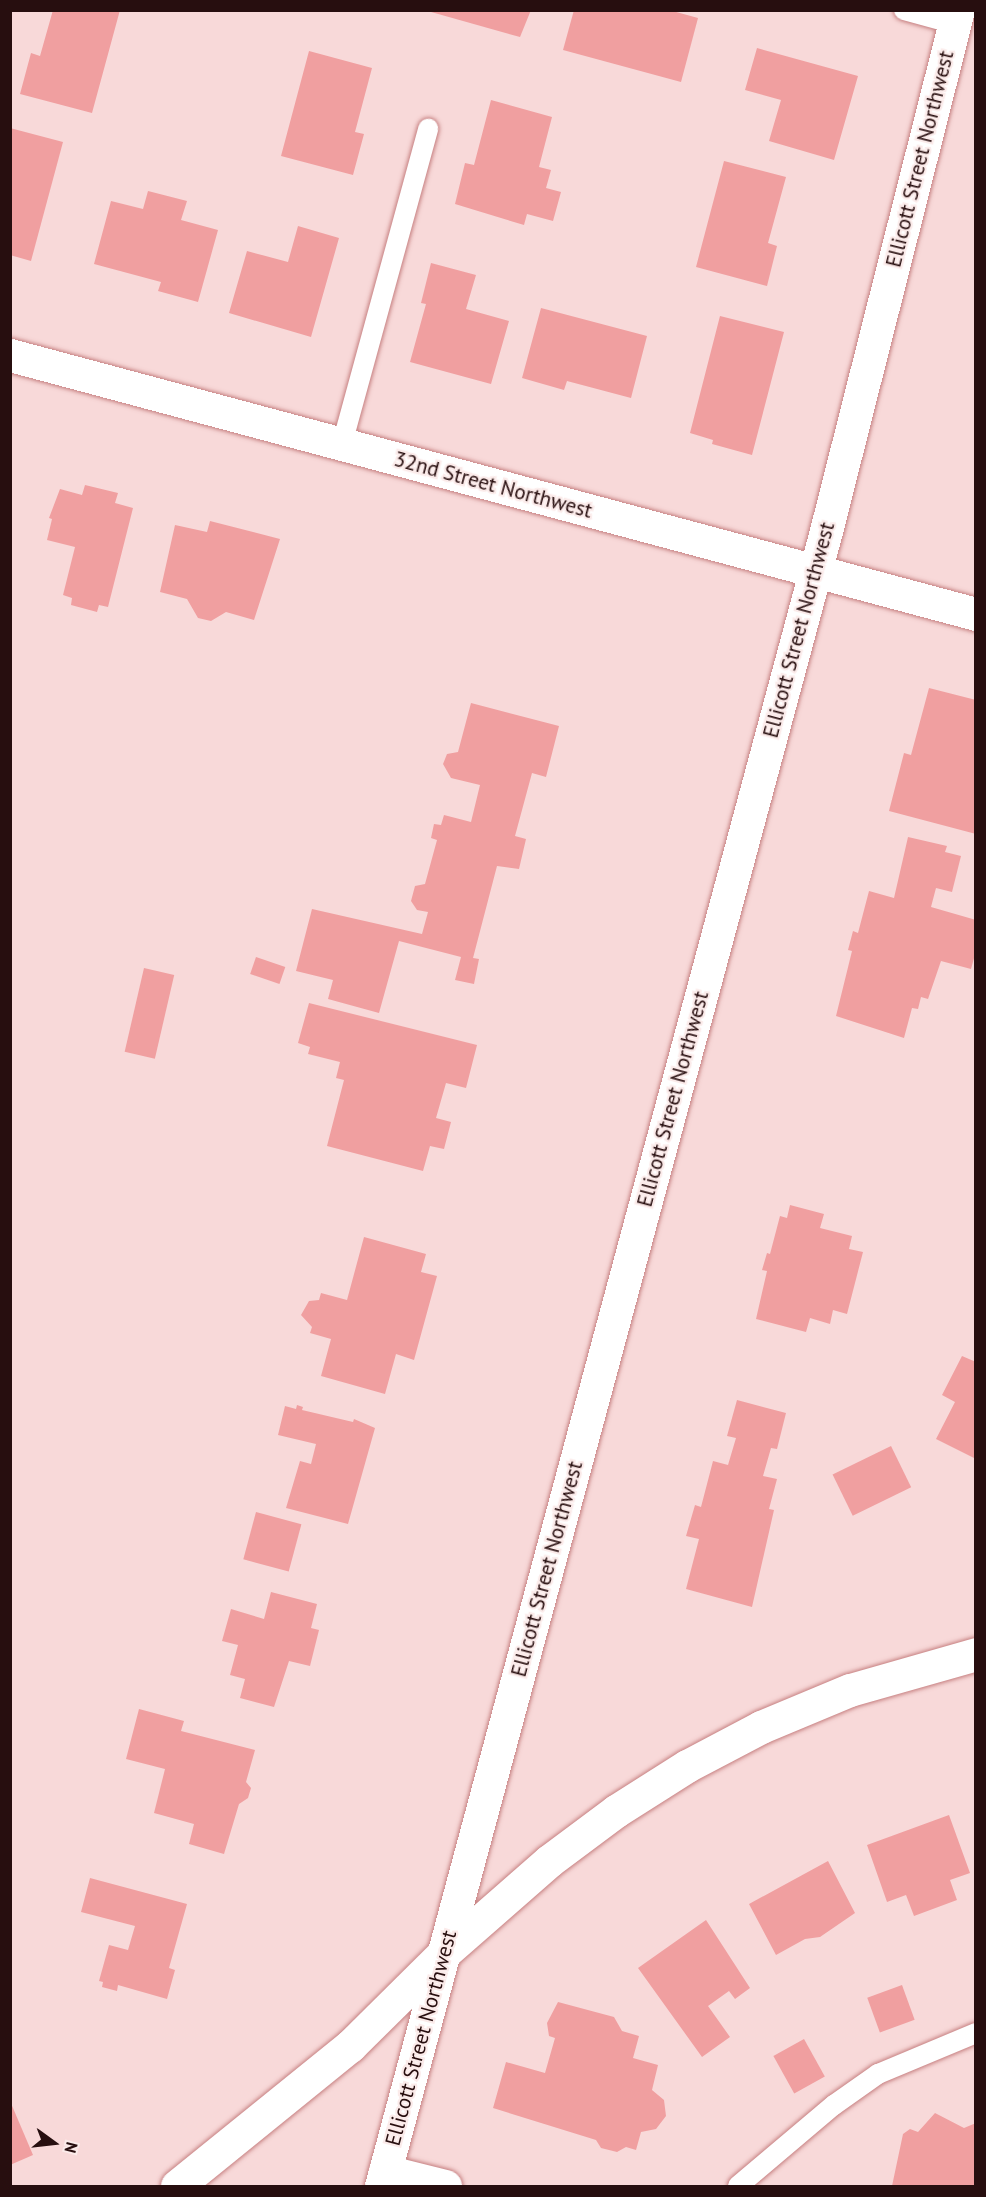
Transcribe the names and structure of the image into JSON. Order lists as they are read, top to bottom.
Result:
{
  "streets": {
    "street": ["Ellicott Street Northwest", "32nd Street Northwest"]
  },
  "crossings": [
    ["Ellicott Street Northwest", "32nd Street Northwest"]
  ],
  "north": "right"
}
